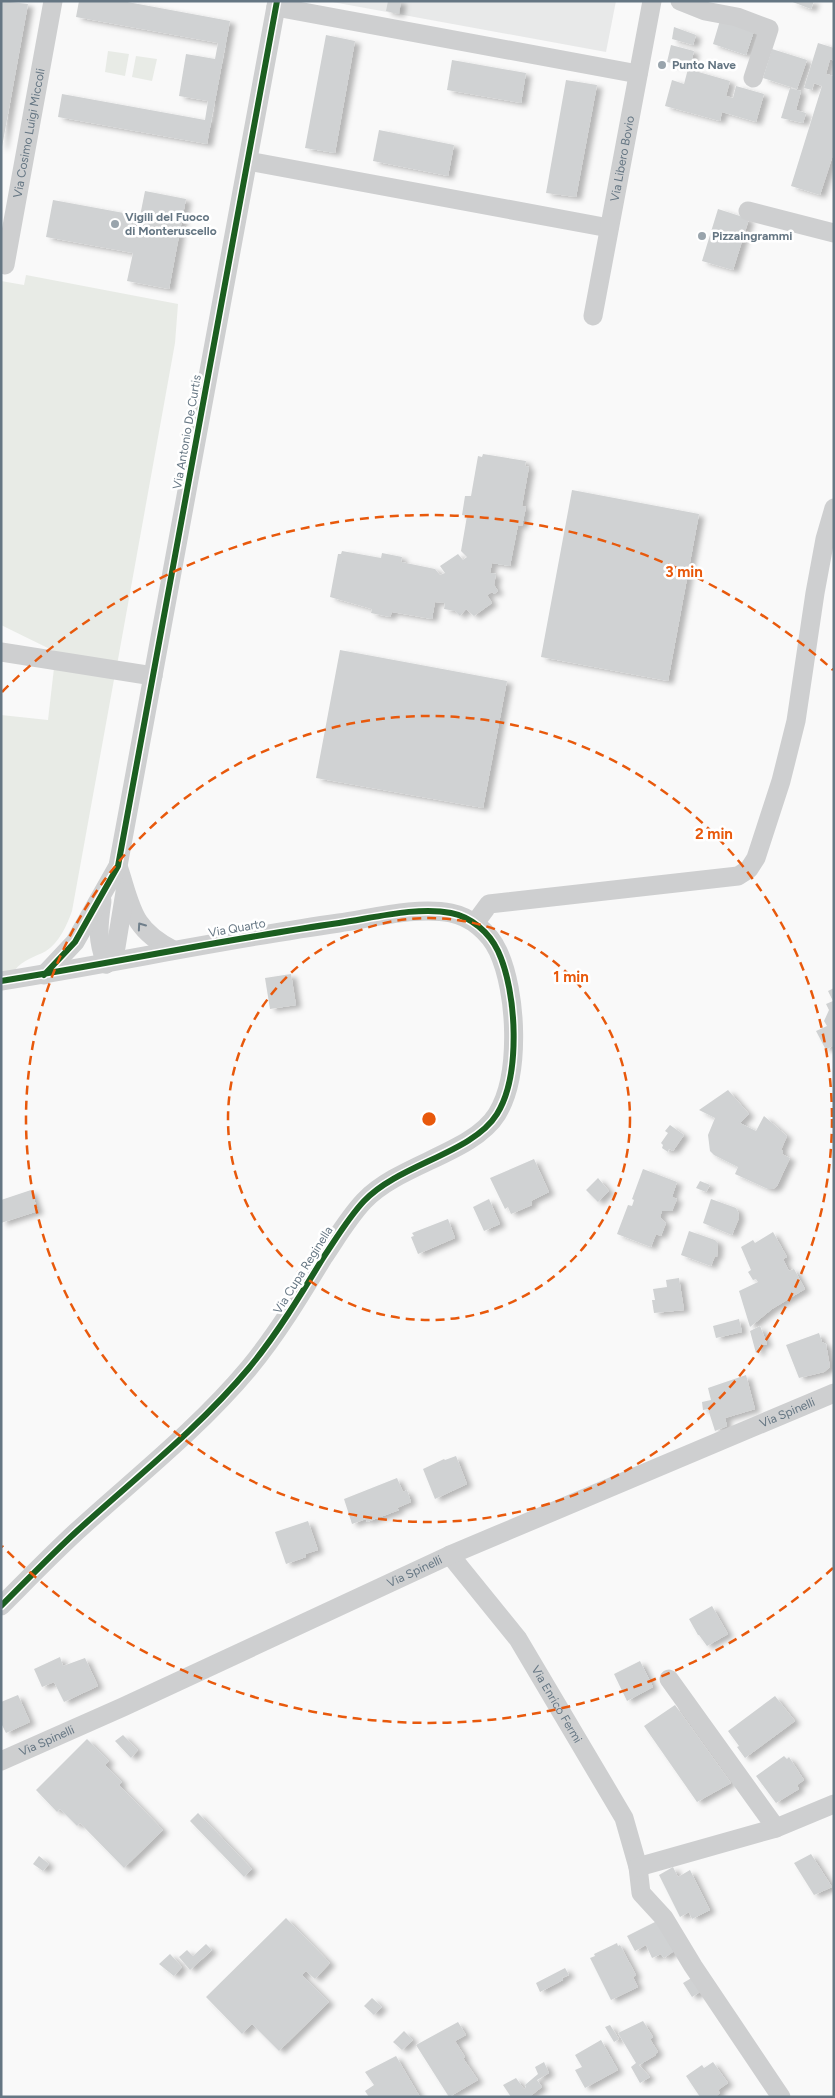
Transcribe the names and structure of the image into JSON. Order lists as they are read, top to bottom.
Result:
{
  "streets": {
    "street": [
      "Via Cosimo Luigi Miccoli",
      "Via Libero Bovio",
      "Via Antonio De Curtis",
      "Via Quarto",
      "Via Cupa Reginella",
      "Via Spinelli",
      "Via Enrico Fermi"
    ]
  },
  "crossings": [
    ["Via Quarto", "Via Cupa Reginella"],
    ["Via Spinelli", "Via Enrico Fermi"]
  ],
  "places": ["Punto Nave", "Vigili del Fuoco di Monteruscello", "Pizzaingrammi"],
  "rings": ["3 min", "2 min", "1 min"]
}
